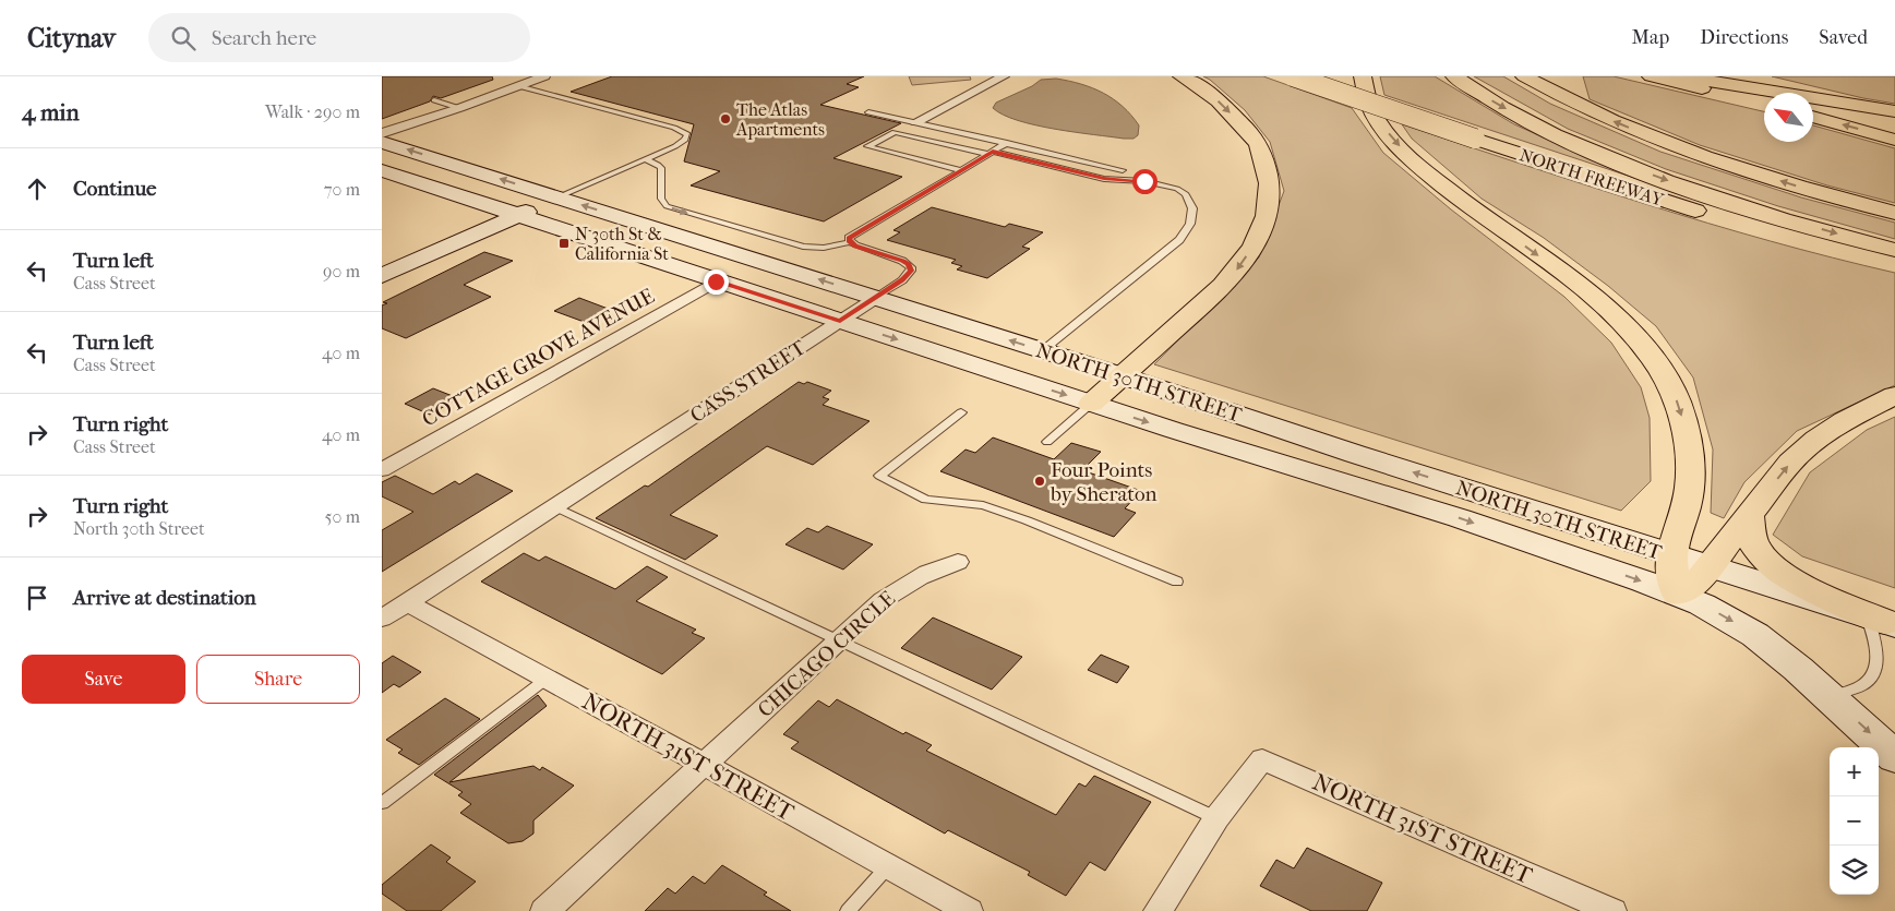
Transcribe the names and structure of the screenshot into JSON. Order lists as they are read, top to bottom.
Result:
{
  "streets": {
    "highway": ["NORTH FREEWAY"],
    "main road": ["NORTH 30TH STREET"],
    "street": [
      "COTTAGE GROVE AVENUE",
      "CASS STREET",
      "CHICAGO CIRCLE",
      "NORTH 31ST STREET"
    ]
  },
  "crossings": [
    ["COTTAGE GROVE AVENUE", "NORTH 30TH STREET"],
    ["CASS STREET", "NORTH 30TH STREET"],
    ["CASS STREET", "NORTH 31ST STREET"],
    ["CHICAGO CIRCLE", "NORTH 31ST STREET"]
  ],
  "places": {
    "other": ["The Atlas Apartments", "Four Points by Sheraton"],
    "transit": ["N 30th St & California St"]
  },
  "north": "top left",
  "page": {
    "header": "Citynav",
    "search": "Search here",
    "nav": ["Map", "Directions", "Saved"],
    "heading": ["4 min", "Walk · 290 m"],
    "list": [
      ["Continue", "70 m"],
      ["Turn left", "Cass Street", "90 m"],
      ["Turn left", "Cass Street", "40 m"],
      ["Turn right", "Cass Street", "40 m"],
      ["Turn right", "North 30th Street", "50 m"],
      "Arrive at destination"
    ],
    "buttons": ["Save", "Share"],
    "map_buttons": ["+", "−"]
  }
}
